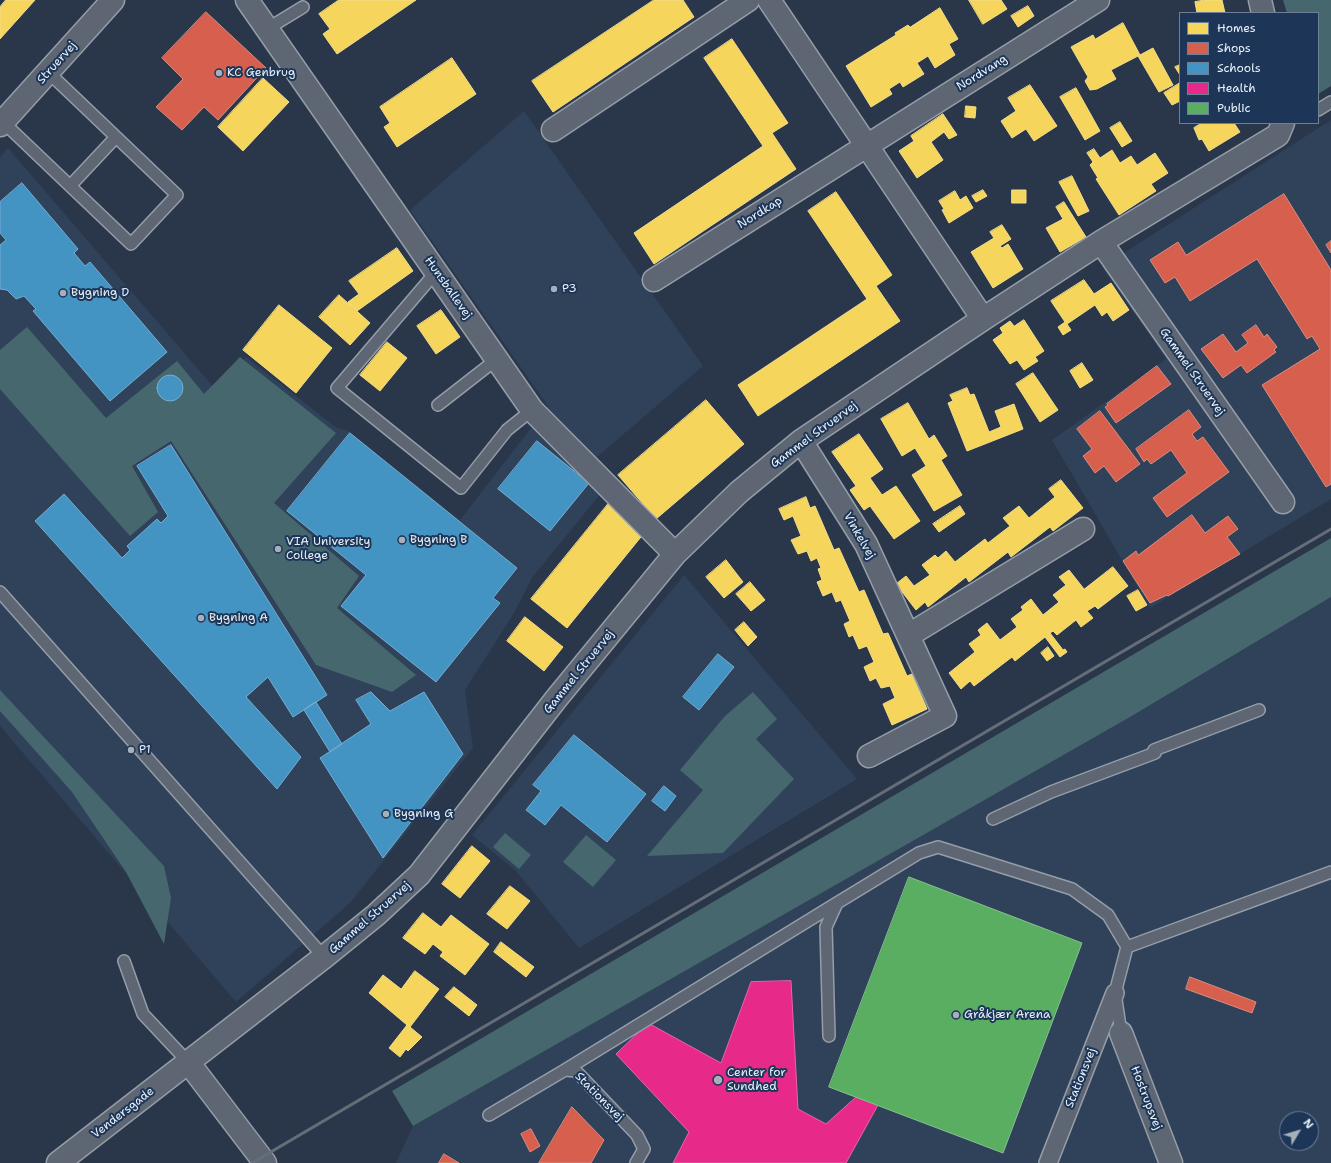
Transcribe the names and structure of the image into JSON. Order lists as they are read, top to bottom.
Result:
{
  "streets": {
    "street": [
      "Struervej",
      "Nordvang",
      "Nordkap",
      "Hunsballevej",
      "Gammel Struervej",
      "Vinkelvej",
      "Stationsvej",
      "Hostrupsvej",
      "Vendersgade"
    ]
  },
  "crossings": [
    ["Nordvang", "Nordkap"],
    ["Hunsballevej", "Gammel Struervej"],
    ["Gammel Struervej", "Vinkelvej"],
    ["Gammel Struervej", "Vendersgade"]
  ],
  "places": [
    "KC Genbrug",
    "P3",
    "Bygning D",
    "Bygning B",
    "VIA University College",
    "Bygning A",
    "P1",
    "Bygning G",
    "Gråkjær Arena",
    "Center for Sundhed"
  ],
  "legend": [
    "Homes",
    "Shops",
    "Schools",
    "Health",
    "Public"
  ],
  "north": "top right"
}
